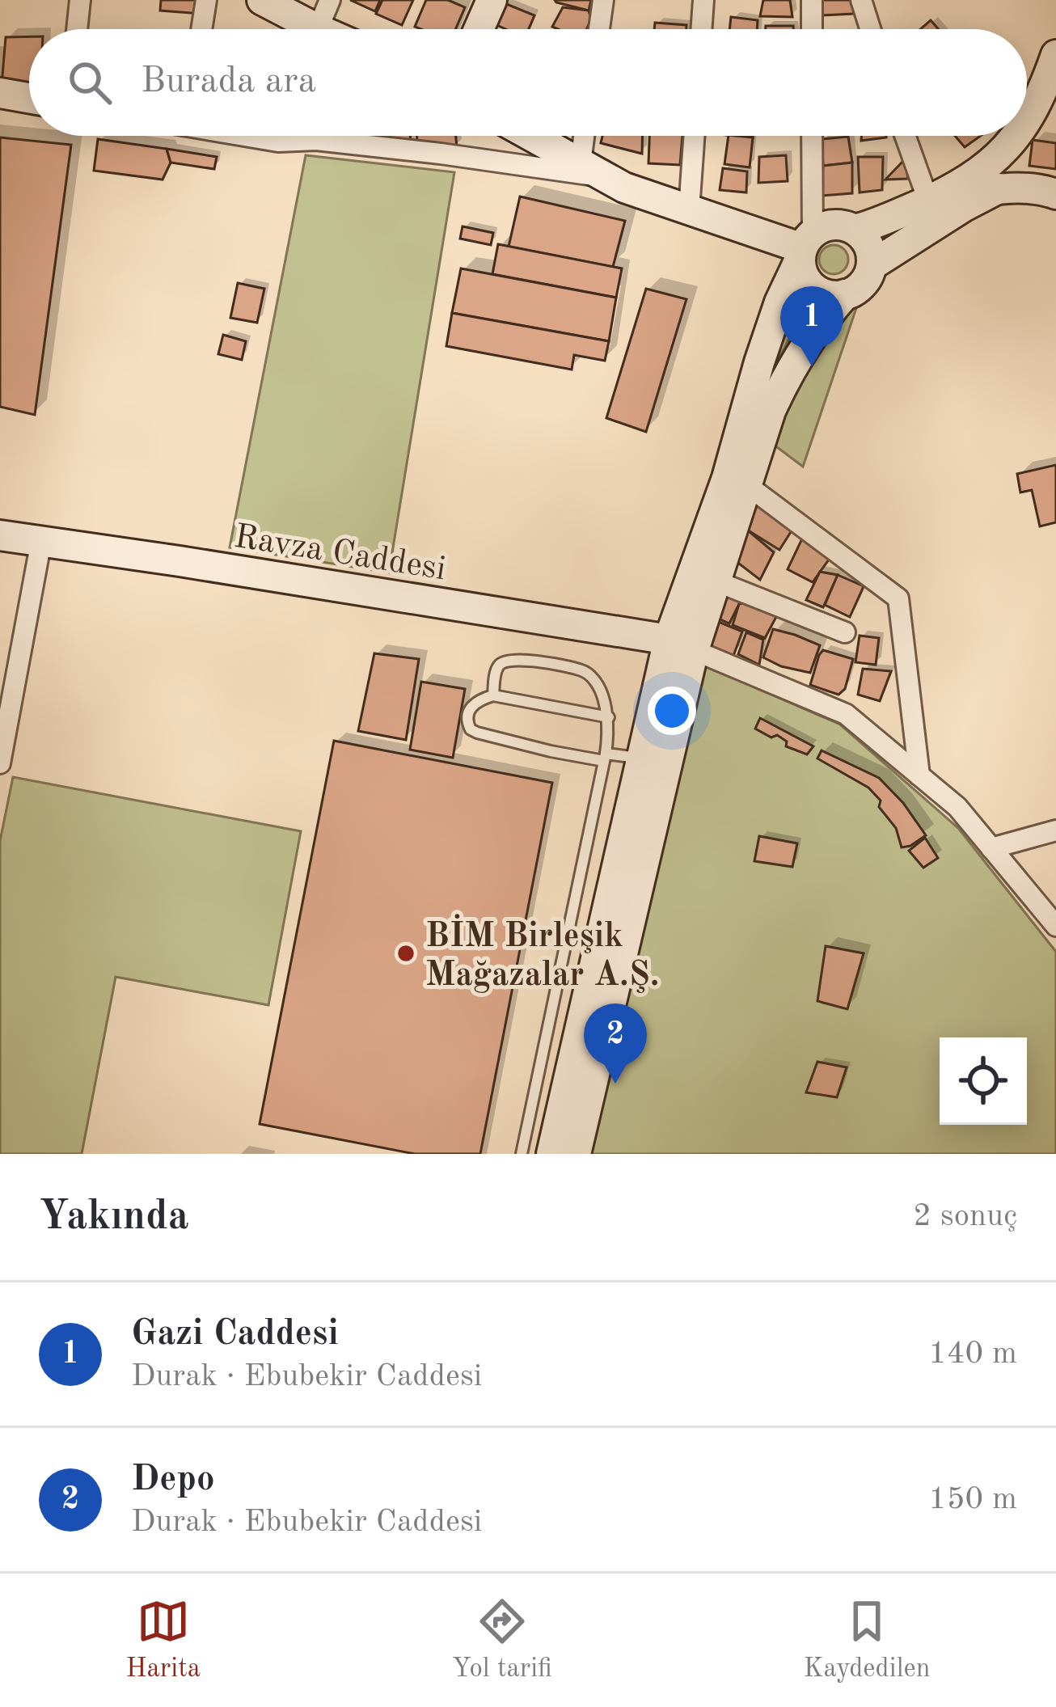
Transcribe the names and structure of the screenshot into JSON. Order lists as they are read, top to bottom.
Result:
{
  "streets": {
    "main road": ["Ravza Caddesi"]
  },
  "places": ["BİM Birleşik Mağazalar A.Ş."],
  "page": {
    "search": "Burada ara",
    "pins": ["1", "2"],
    "heading": ["Yakında", "2 sonuç"],
    "list": [
      {
        "mark": "1",
        "name": "Gazi Caddesi",
        "note": "Durak · Ebubekir Caddesi",
        "value": "140 m"
      },
      {
        "mark": "2",
        "name": "Depo",
        "note": "Durak · Ebubekir Caddesi",
        "value": "150 m"
      }
    ],
    "nav": ["Harita", "Yol tarifi", "Kaydedilen"]
  }
}
